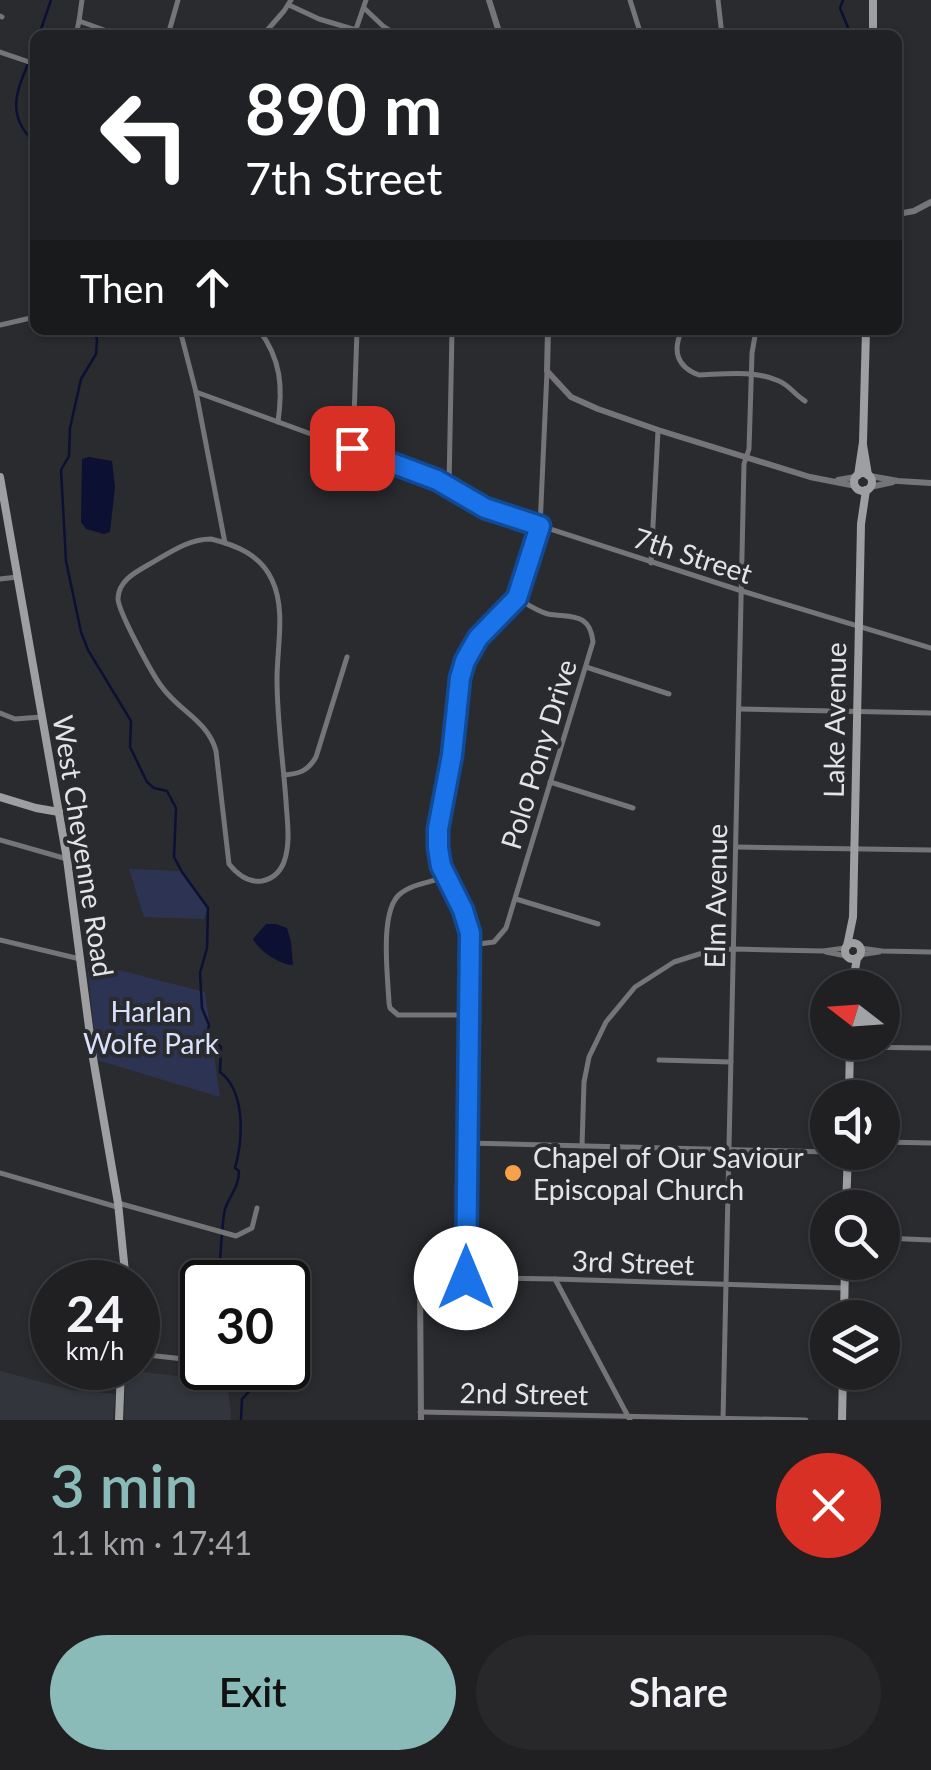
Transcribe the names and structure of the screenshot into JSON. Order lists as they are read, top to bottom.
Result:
{
  "streets": {
    "main road": ["Lake Avenue", "West Cheyenne Road"],
    "street": [
      "7th Street",
      "Polo Pony Drive",
      "Elm Avenue",
      "3rd Street",
      "2nd Street"
    ]
  },
  "crossings": [
    ["7th Street", "Lake Avenue"],
    ["7th Street", "Elm Avenue"],
    ["Elm Avenue", "3rd Street"],
    ["Elm Avenue", "2nd Street"]
  ],
  "parks": ["Harlan Wolfe Park"],
  "places": ["Chapel of Our Saviour Episcopal Church"],
  "north": "left",
  "page": {
    "turn": ["890 m", "7th Street"],
    "then": "Then",
    "speed": "24 km/h",
    "limit": "30",
    "heading": ["3 min", "1.1 km · 17:41"],
    "buttons": ["Exit", "Share"]
  }
}
